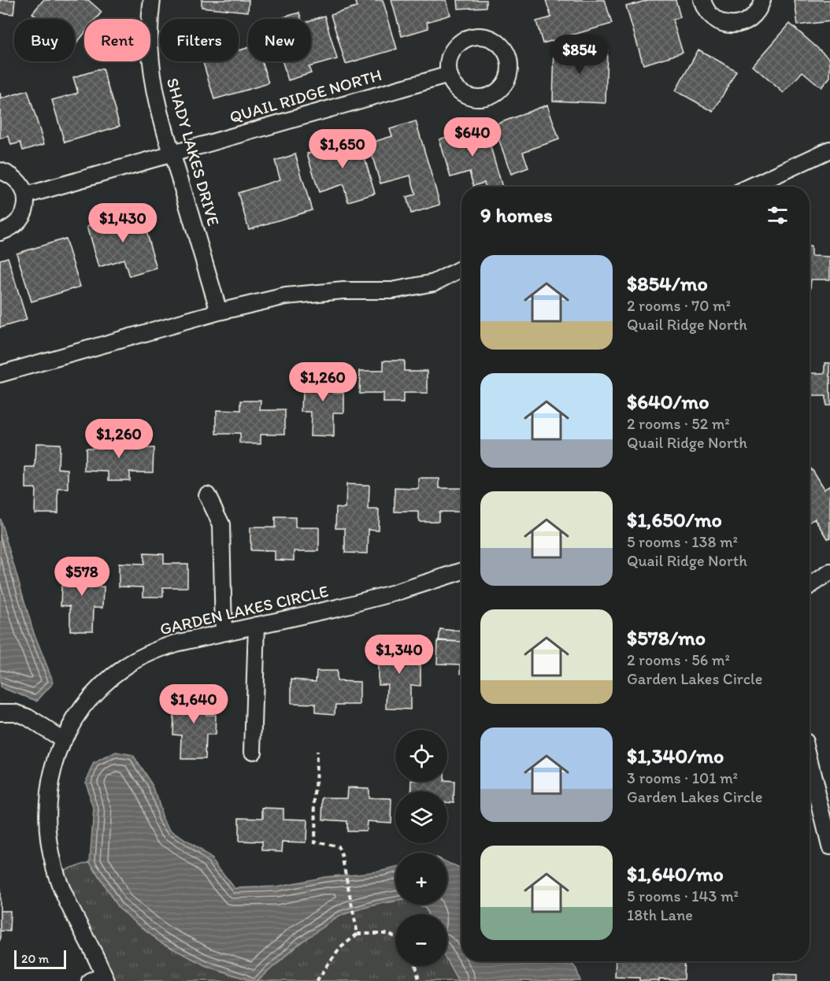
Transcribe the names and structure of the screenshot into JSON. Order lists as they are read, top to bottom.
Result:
{
  "streets": {
    "street": ["QUAIL RIDGE NORTH", "SHADY LAKES DRIVE", "GARDEN LAKES CIRCLE"]
  },
  "crossings": [
    ["QUAIL RIDGE NORTH", "SHADY LAKES DRIVE"]
  ],
  "scale_bar": "20 m",
  "page": {
    "chip": [
      "Buy",
      "Rent",
      "Filters",
      "New"
    ],
    "price": [
      "$854",
      "$640",
      "$1,650",
      "$1,430",
      "$1,260",
      "$1,260",
      "$578",
      "$1,340",
      "$1,640"
    ],
    "heading": "9 homes",
    "list": [
      {
        "name": "$854/mo",
        "note": "2 rooms · 70 m² · Quail Ridge North"
      },
      {
        "name": "$640/mo",
        "note": "2 rooms · 52 m² · Quail Ridge North"
      },
      {
        "name": "$1,650/mo",
        "note": "5 rooms · 138 m² · Quail Ridge North"
      },
      {
        "name": "$578/mo",
        "note": "2 rooms · 56 m² · Garden Lakes Circle"
      },
      {
        "name": "$1,340/mo",
        "note": "3 rooms · 101 m² · Garden Lakes Circle"
      },
      {
        "name": "$1,640/mo",
        "note": "5 rooms · 143 m² · 18th Lane"
      }
    ],
    "map_buttons": ["+", "−"],
    "scale": "20 m"
  }
}
